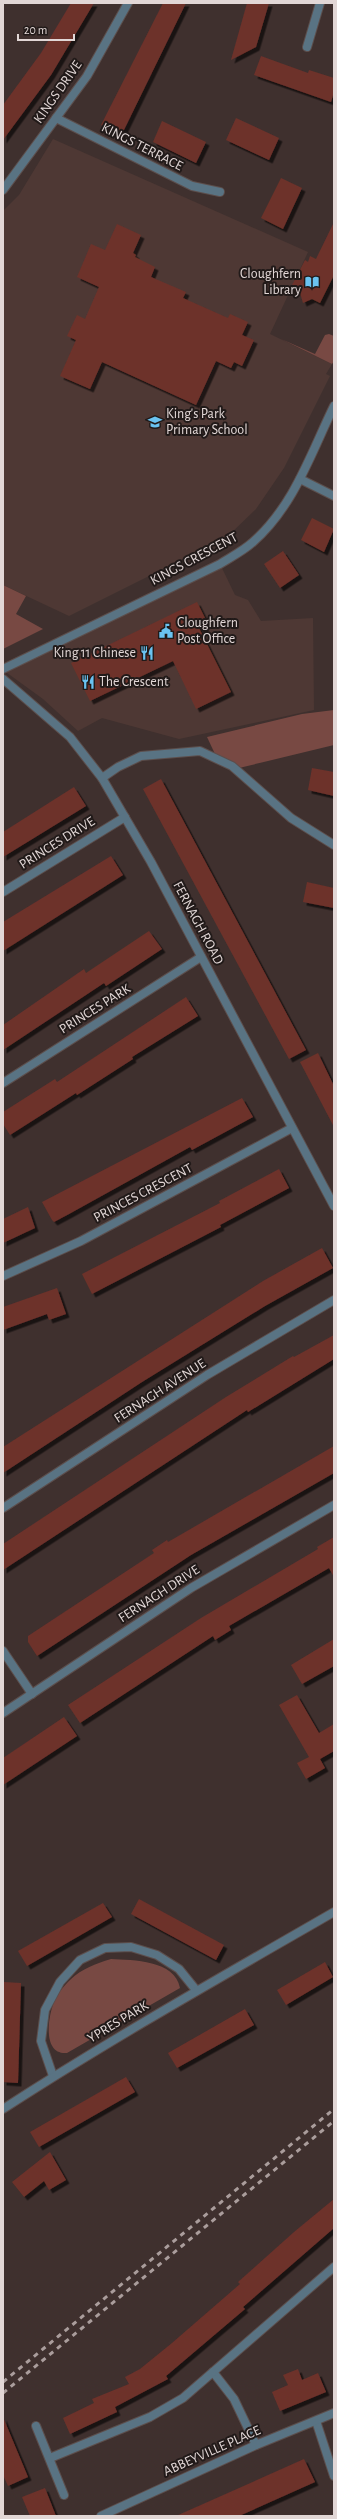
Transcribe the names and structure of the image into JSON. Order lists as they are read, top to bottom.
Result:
{
  "streets": {
    "street": [
      "KINGS DRIVE",
      "KINGS TERRACE",
      "KINGS CRESCENT",
      "PRINCES DRIVE",
      "FERNAGH ROAD",
      "PRINCES PARK",
      "PRINCES CRESCENT",
      "FERNAGH AVENUE",
      "FERNAGH DRIVE",
      "YPRES PARK",
      "ABBEYVILLE PLACE"
    ]
  },
  "crossings": [
    ["KINGS DRIVE", "KINGS TERRACE"],
    ["PRINCES DRIVE", "FERNAGH ROAD"],
    ["FERNAGH ROAD", "PRINCES PARK"],
    ["FERNAGH ROAD", "PRINCES CRESCENT"]
  ],
  "places": {
    "library": ["Cloughfern Library"],
    "school or university": ["King's Park Primary School"],
    "public building": ["Cloughfern Post Office"],
    "restaurant": ["King 11 Chinese", "The Crescent"]
  },
  "scale_bar": "20 m"
}
